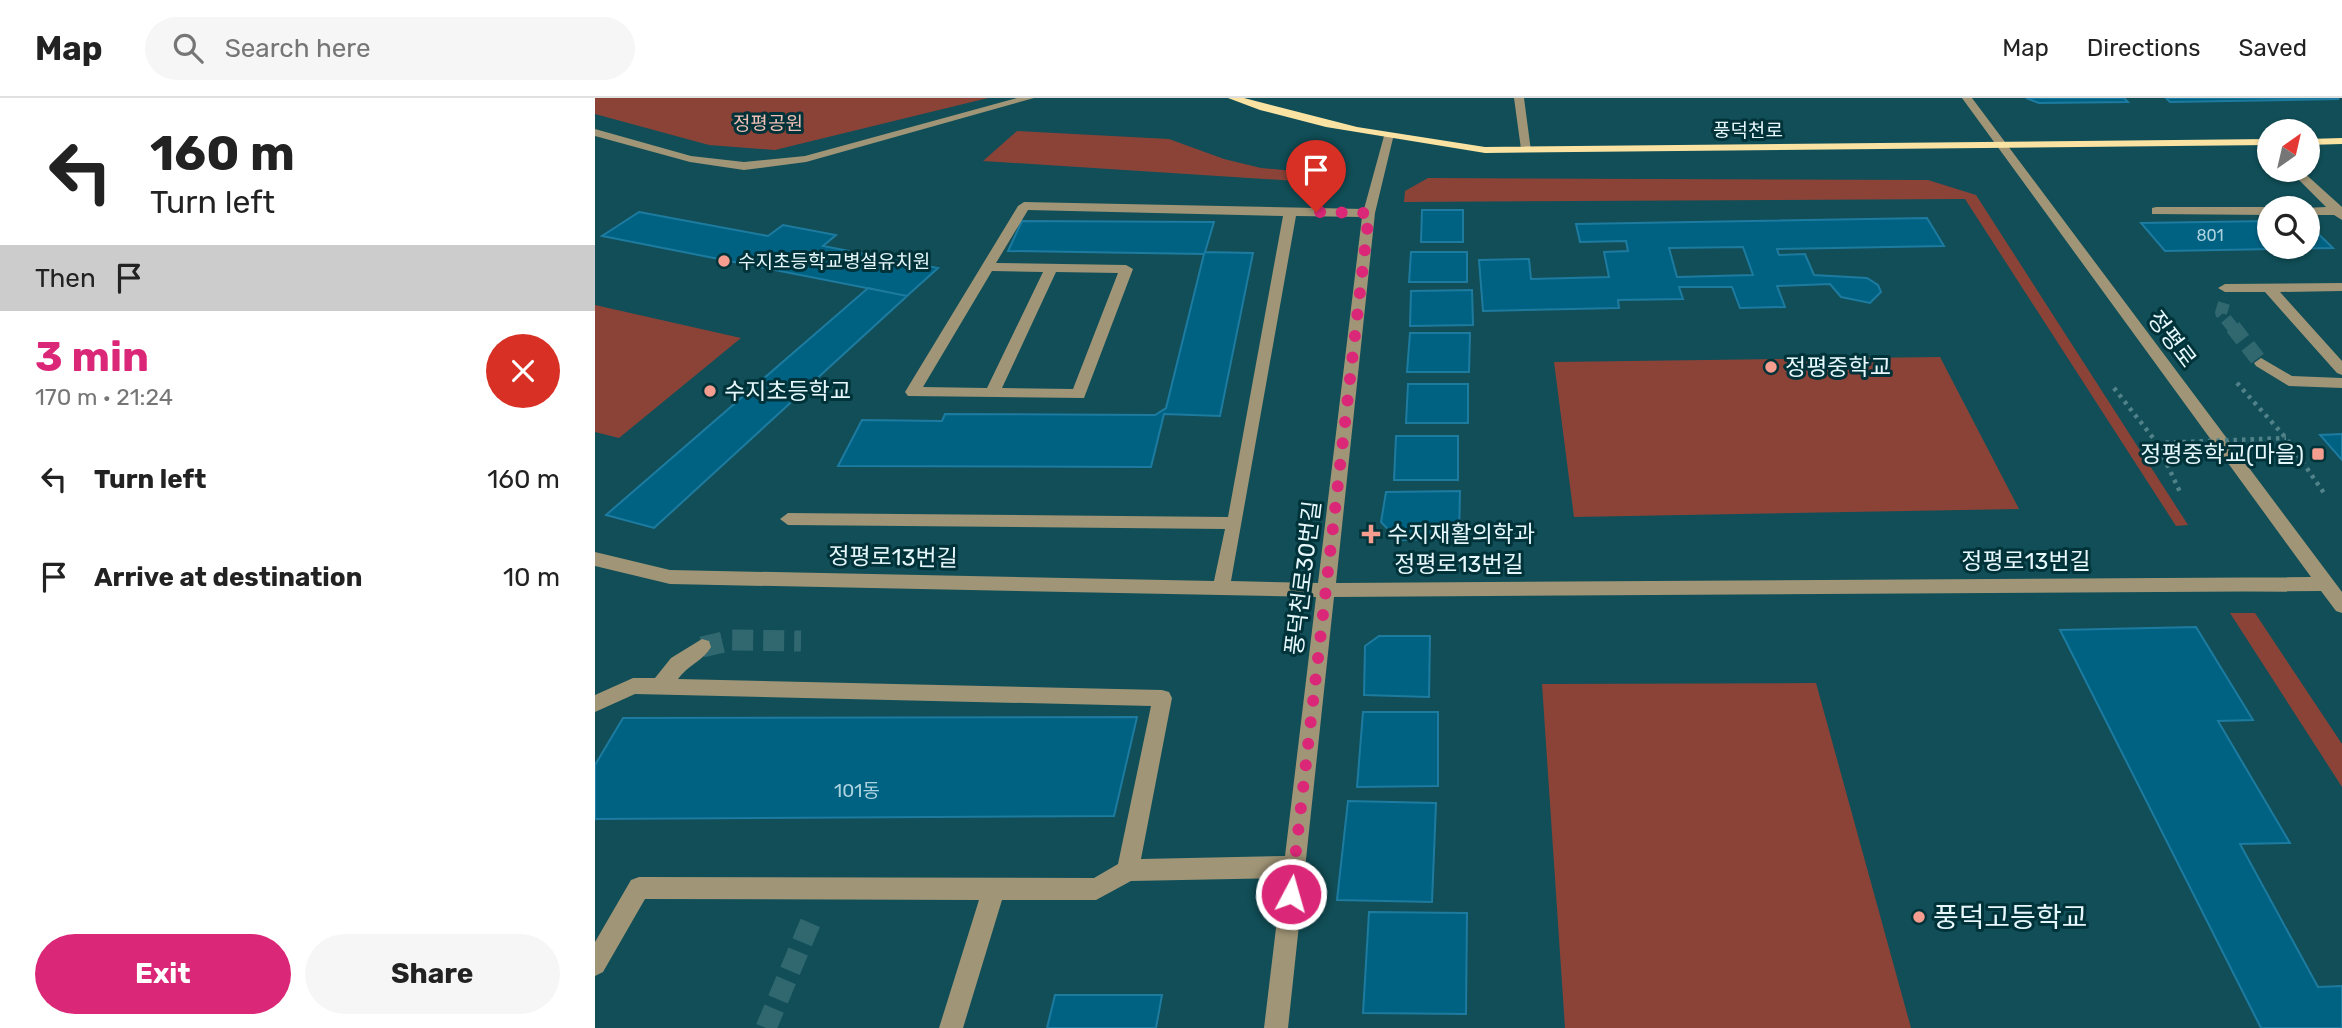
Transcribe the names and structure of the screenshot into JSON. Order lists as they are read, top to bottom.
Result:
{
  "streets": {
    "main road": ["풍덕천로"],
    "street": ["정평로", "정평로13번길", "풍덕천로30번길"]
  },
  "crossings": [
    ["풍덕천로", "정평로"],
    ["풍덕천로", "풍덕천로30번길"],
    ["정평로", "정평로13번길"],
    ["정평로13번길", "풍덕천로30번길"]
  ],
  "parks": ["정평공원"],
  "places": {
    "other": [
      "수지초등학교병설유치원",
      "정평중학교",
      "수지초등학교",
      "풍덕고등학교"
    ],
    "transit": ["정평중학교(마을)"],
    "health": ["수지재활의학과"]
  },
  "house_numbers": ["801", "101동"],
  "north": "top right",
  "page": {
    "header": "Map",
    "search": "Search here",
    "nav": ["Map", "Directions", "Saved"],
    "turn": ["160 m", "Turn left"],
    "then": "Then",
    "heading": ["3 min", "170 m · 21:24"],
    "list": [
      {
        "name": "Turn left",
        "value": "160 m"
      },
      {
        "name": "Arrive at destination",
        "value": "10 m"
      }
    ],
    "buttons": ["Exit", "Share"]
  }
}
